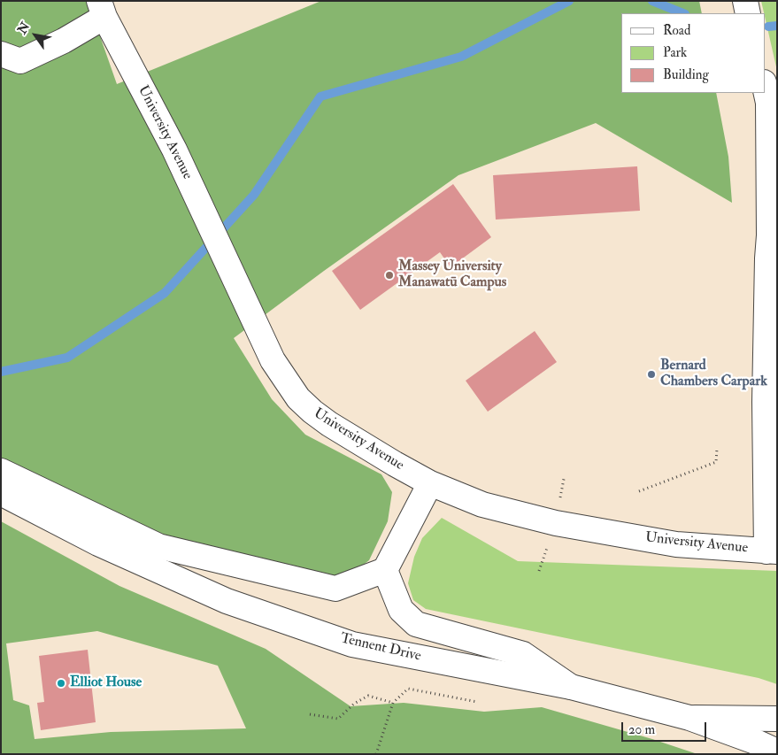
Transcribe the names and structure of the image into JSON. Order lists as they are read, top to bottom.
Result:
{
  "streets": {
    "street": ["University Avenue", "Tennent Drive"]
  },
  "places": ["Massey University Manawatū Campus", "Bernard Chambers Carpark", "Elliot House"],
  "legend": ["Road", "Park", "Building"],
  "scale_bar": "20 m",
  "north": "top left"
}
